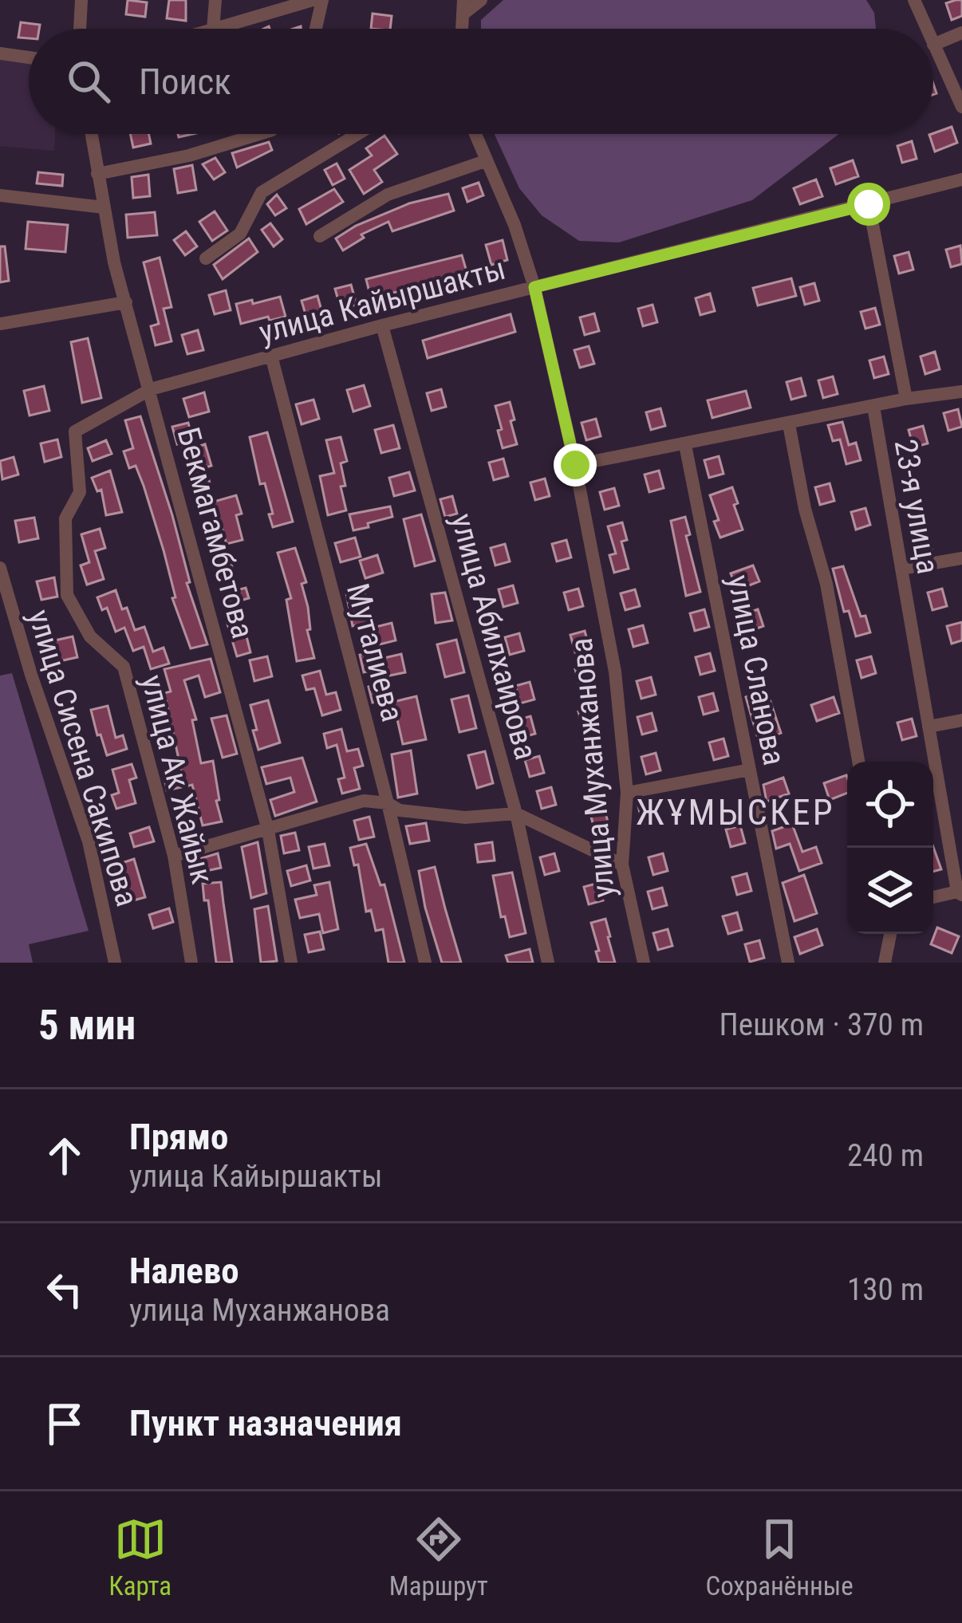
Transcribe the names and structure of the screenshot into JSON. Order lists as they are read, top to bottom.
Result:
{
  "streets": {
    "street": [
      "улица Кайыршакты",
      "23-я улица",
      "Бекмагамбетова",
      "улица Абилхаирова",
      "Муталиева",
      "улица Сланова",
      "улица Сисена Сакипова",
      "улица Муханжанова",
      "улица Ак Жайык"
    ]
  },
  "crossings": [
    ["улица Кайыршакты", "Бекмагамбетова"],
    ["улица Кайыршакты", "улица Абилхаирова"],
    ["улица Кайыршакты", "Муталиева"],
    ["улица Кайыршакты", "улица Муханжанова"],
    ["улица Кайыршакты", "улица Ак Жайык"],
    ["Бекмагамбетова", "улица Ак Жайык"]
  ],
  "districts": ["ЖҰМЫСКЕР"],
  "page": {
    "search": "Поиск",
    "heading": ["5 мин", "Пешком · 370 m"],
    "list": [
      ["Прямо", "улица Кайыршакты", "240 m"],
      ["Налево", "улица Муханжанова", "130 m"],
      "Пункт назначения"
    ],
    "nav": ["Карта", "Маршрут", "Сохранённые"]
  }
}
